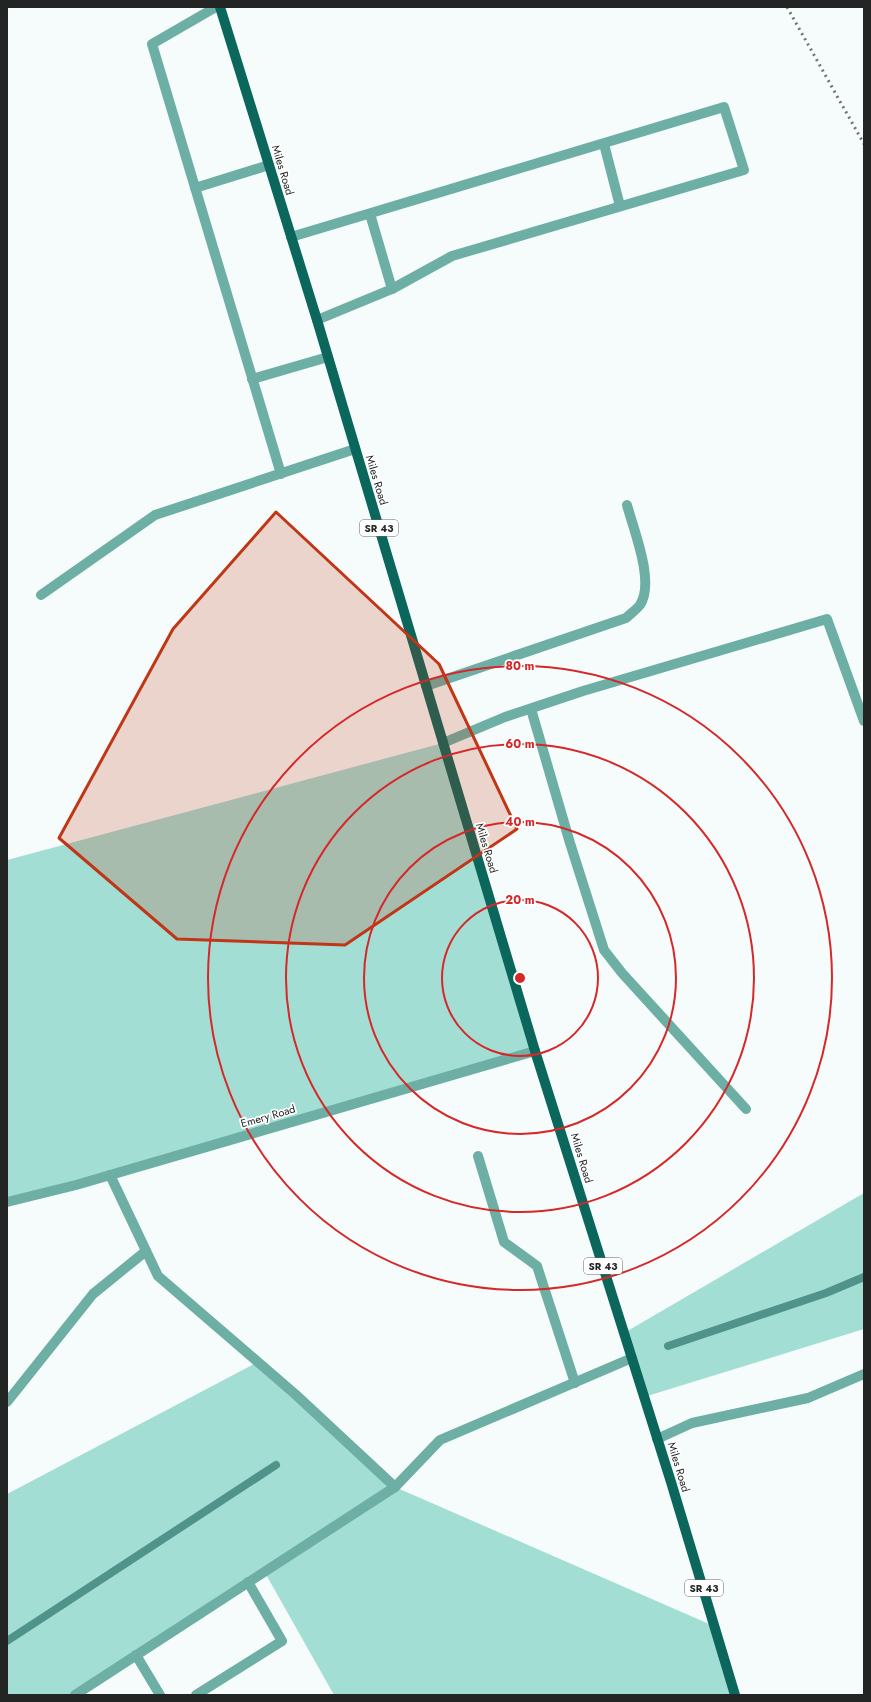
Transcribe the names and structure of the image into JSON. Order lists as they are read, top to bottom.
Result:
{
  "streets": {
    "main road": ["Miles Road", "SR 43"],
    "street": ["Emery Road"]
  },
  "crossings": [
    ["Miles Road", "Emery Road"]
  ],
  "rings": [
    "80 m",
    "60 m",
    "40 m",
    "20 m"
  ]
}
